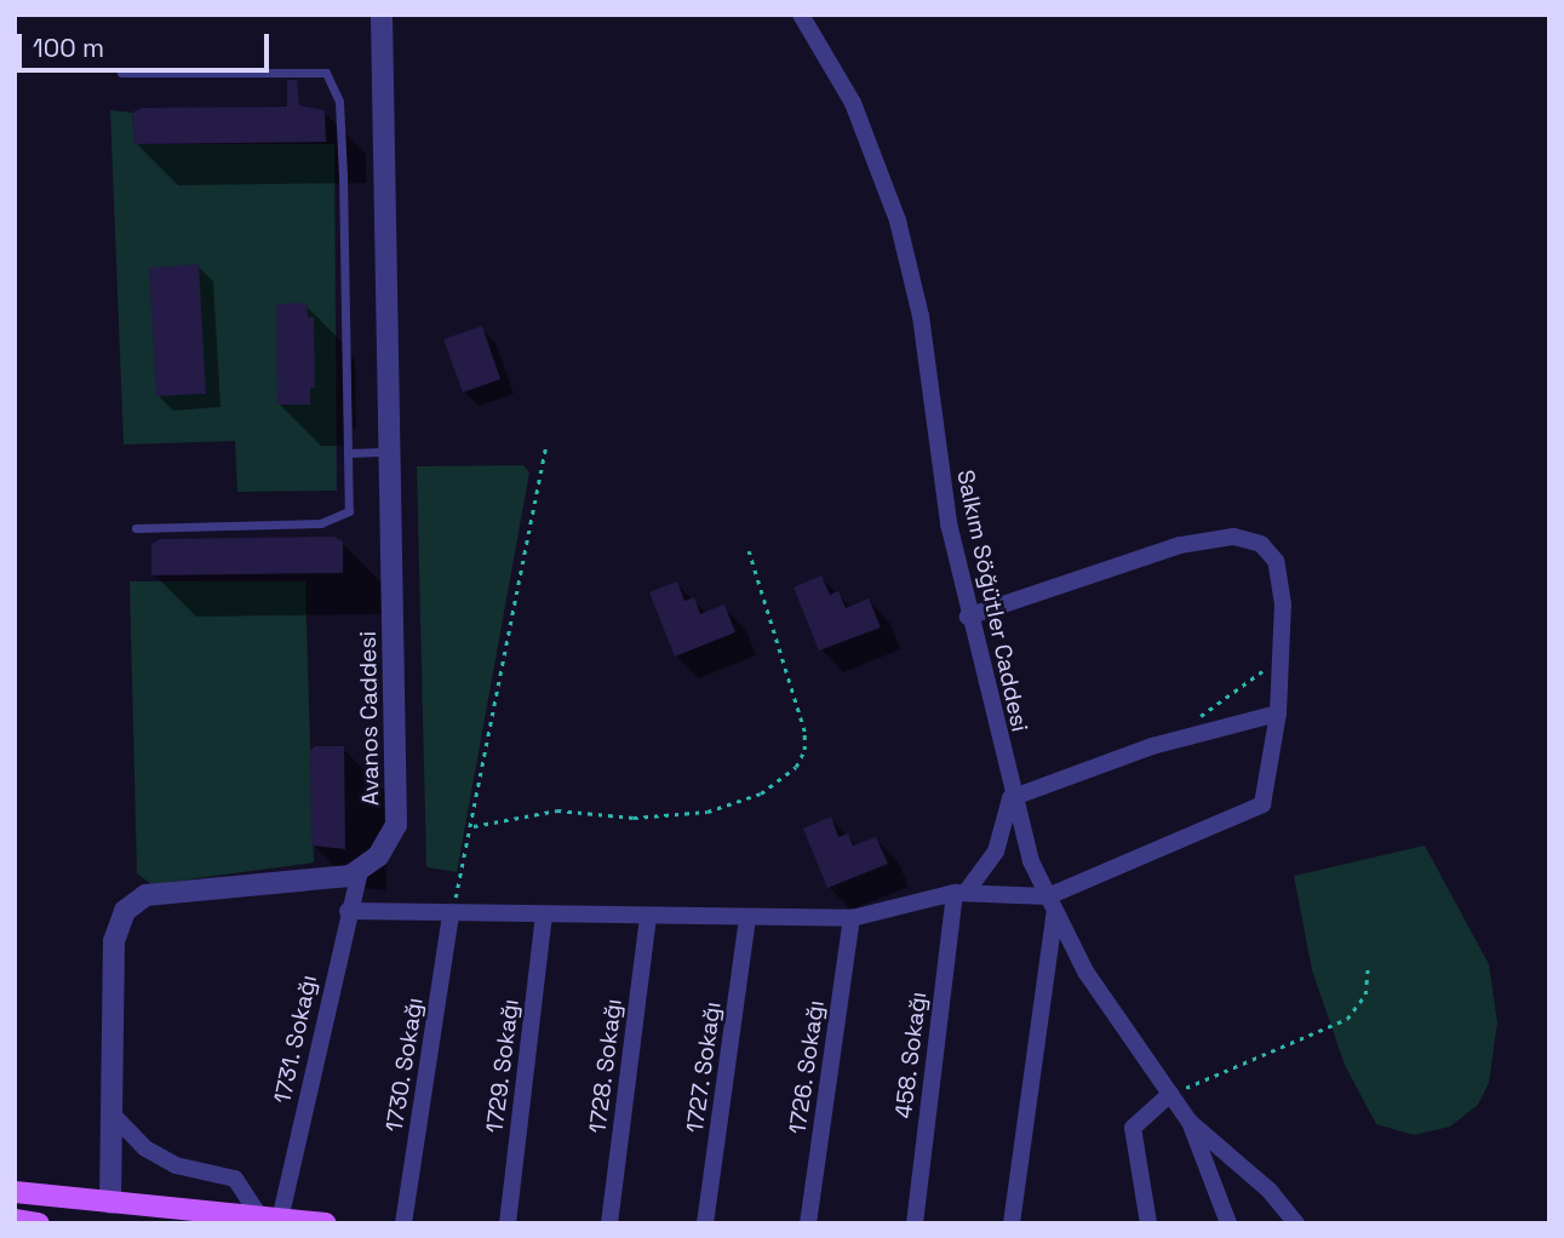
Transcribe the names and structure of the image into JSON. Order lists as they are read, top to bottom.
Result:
{
  "streets": {
    "street": [
      "Salkım Söğütler Caddesi",
      "Avanos Caddesi",
      "1731. Sokağı",
      "458. Sokağı",
      "1730. Sokağı",
      "1729. Sokağı",
      "1728. Sokağı",
      "1727. Sokağı",
      "1726. Sokağı"
    ]
  },
  "crossings": [
    ["Avanos Caddesi", "1731. Sokağı"]
  ],
  "scale_bar": "100 m"
}
